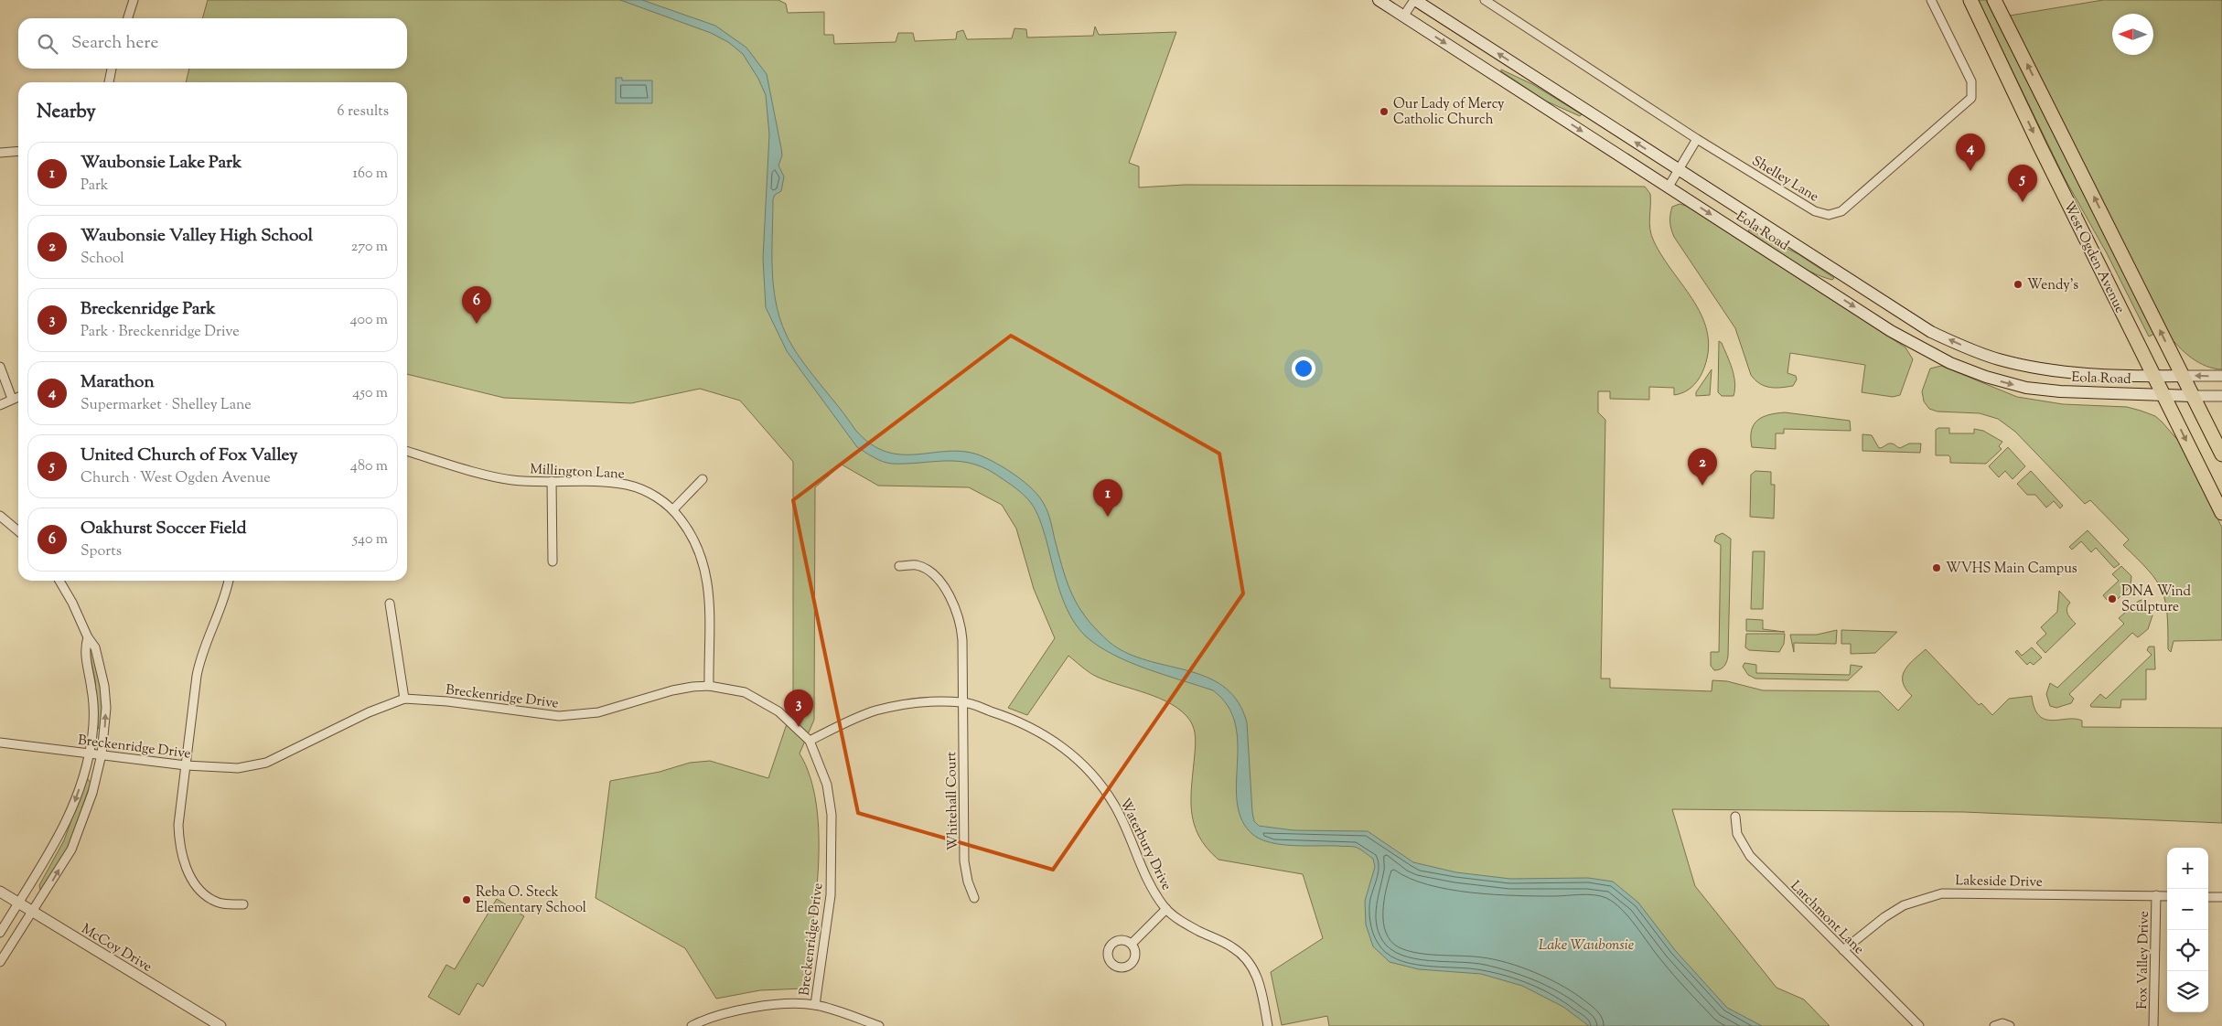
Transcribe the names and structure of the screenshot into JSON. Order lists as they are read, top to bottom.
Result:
{
  "streets": {
    "main road": ["Eola Road", "West Ogden Avenue"],
    "street": [
      "Shelley Lane",
      "Millington Lane",
      "Breckenridge Drive",
      "Whitehall Court",
      "Waterbury Drive",
      "Lakeside Drive",
      "Larchmont Lane",
      "McCoy Drive",
      "Fox Valley Drive"
    ]
  },
  "crossings": [
    ["Eola Road", "West Ogden Avenue"],
    ["Millington Lane", "Breckenridge Drive"],
    ["Breckenridge Drive", "Waterbury Drive"],
    ["Whitehall Court", "Waterbury Drive"],
    ["Lakeside Drive", "Larchmont Lane"],
    ["Lakeside Drive", "Fox Valley Drive"]
  ],
  "water": ["Lake Waubonsie"],
  "places": [
    "Our Lady of Mercy Catholic Church",
    "Wendy's",
    "WVHS Main Campus",
    "DNA Wind Sculpture",
    "Reba O. Steck Elementary School"
  ],
  "north": "left",
  "page": {
    "search": "Search here",
    "heading": ["Nearby", "6 results"],
    "pins": [
      "4",
      "5",
      "6",
      "2",
      "1",
      "3"
    ],
    "list": [
      {
        "mark": "1",
        "name": "Waubonsie Lake Park",
        "note": "Park",
        "value": "160 m"
      },
      {
        "mark": "2",
        "name": "Waubonsie Valley High School",
        "note": "School",
        "value": "270 m"
      },
      {
        "mark": "3",
        "name": "Breckenridge Park",
        "note": "Park · Breckenridge Drive",
        "value": "400 m"
      },
      {
        "mark": "4",
        "name": "Marathon",
        "note": "Supermarket · Shelley Lane",
        "value": "450 m"
      },
      {
        "mark": "5",
        "name": "United Church of Fox Valley",
        "note": "Church · West Ogden Avenue",
        "value": "480 m"
      },
      {
        "mark": "6",
        "name": "Oakhurst Soccer Field",
        "note": "Sports",
        "value": "540 m"
      }
    ],
    "map_buttons": ["+", "−"]
  }
}
